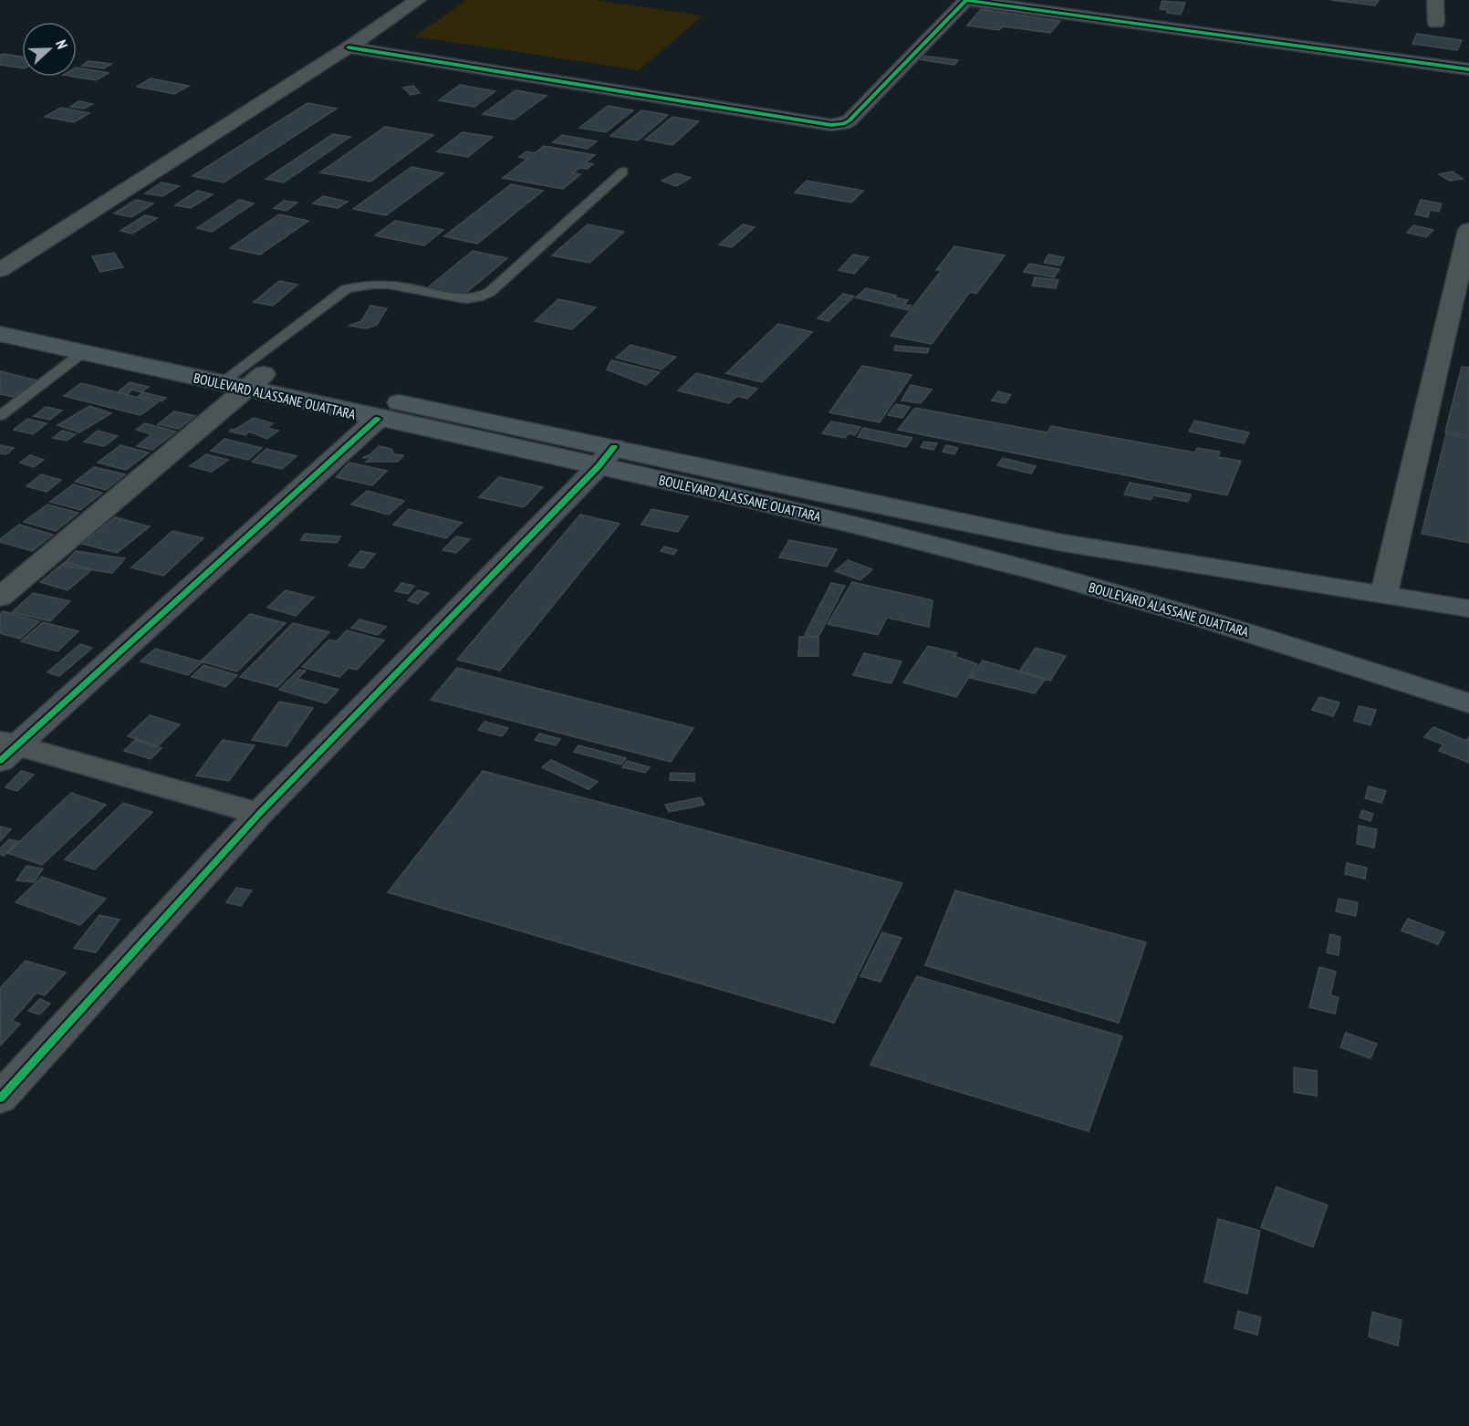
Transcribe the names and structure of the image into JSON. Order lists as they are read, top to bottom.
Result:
{
  "streets": {
    "main road": ["BOULEVARD ALASSANE OUATTARA"]
  },
  "north": "right"
}
